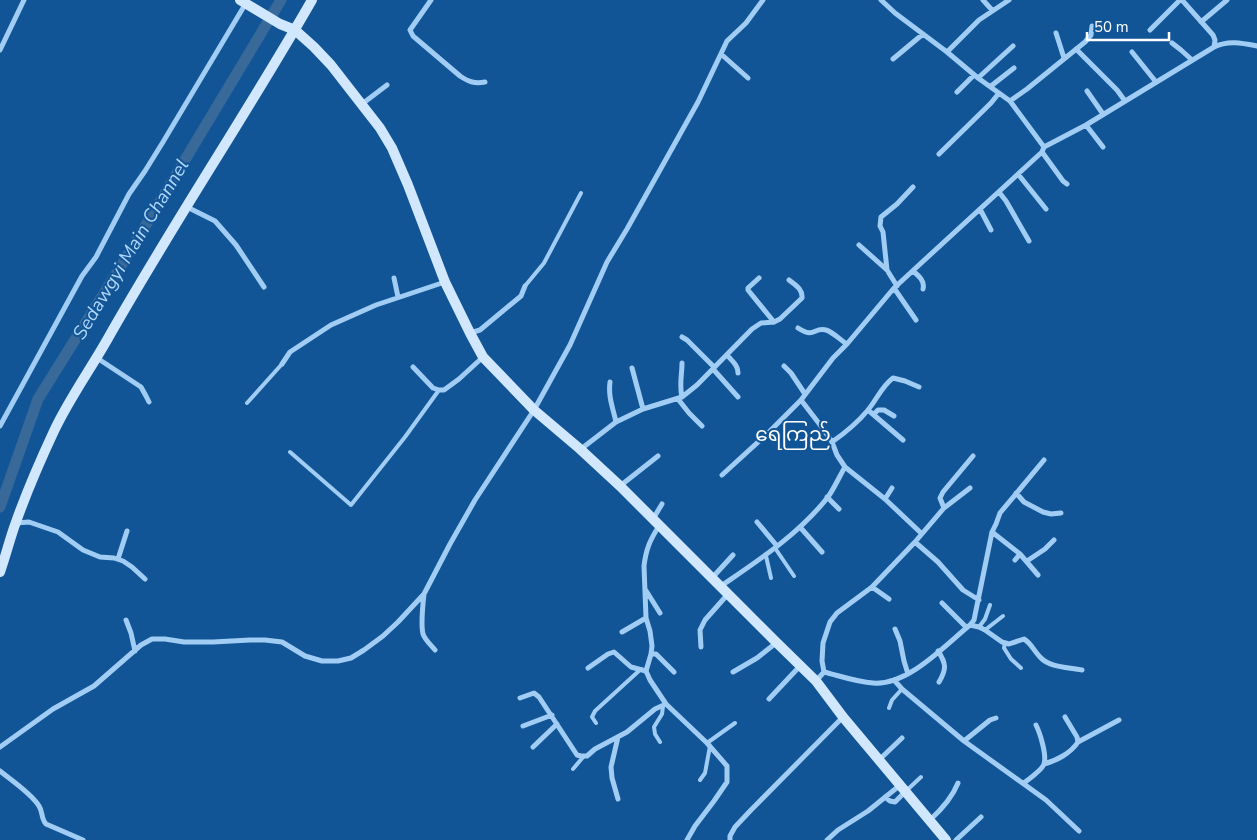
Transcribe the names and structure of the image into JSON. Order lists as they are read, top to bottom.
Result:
{
  "districts": ["ရေကြည်"],
  "water": ["Sedawgyi Main Channel"],
  "scale_bar": "50 m"
}
